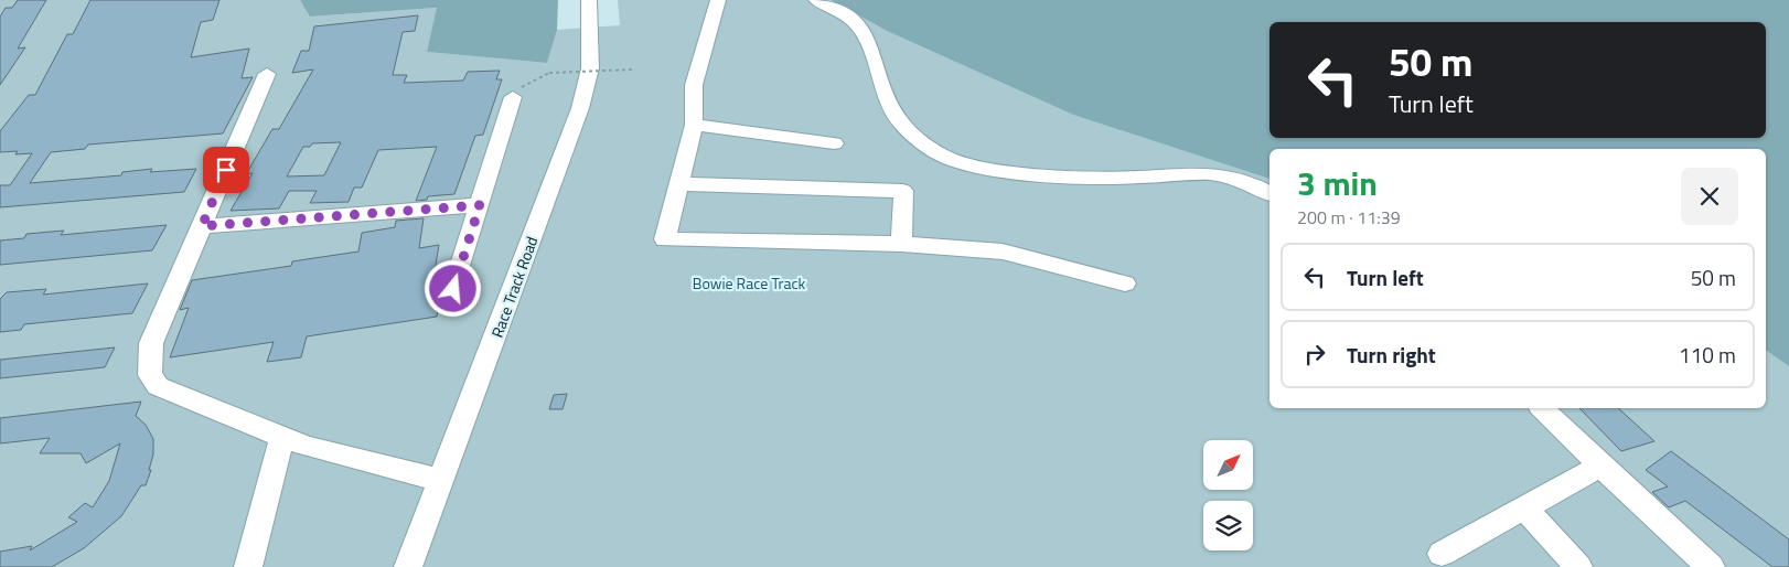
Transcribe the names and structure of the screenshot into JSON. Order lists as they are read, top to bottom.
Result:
{
  "streets": {
    "street": ["Race Track Road"]
  },
  "parks": ["Bowie Race Track"],
  "north": "top right",
  "page": {
    "turn": ["50 m", "Turn left"],
    "heading": ["3 min", "200 m · 11:39"],
    "list": [
      {
        "name": "Turn left",
        "value": "50 m"
      },
      {
        "name": "Turn right",
        "value": "110 m"
      }
    ]
  }
}
